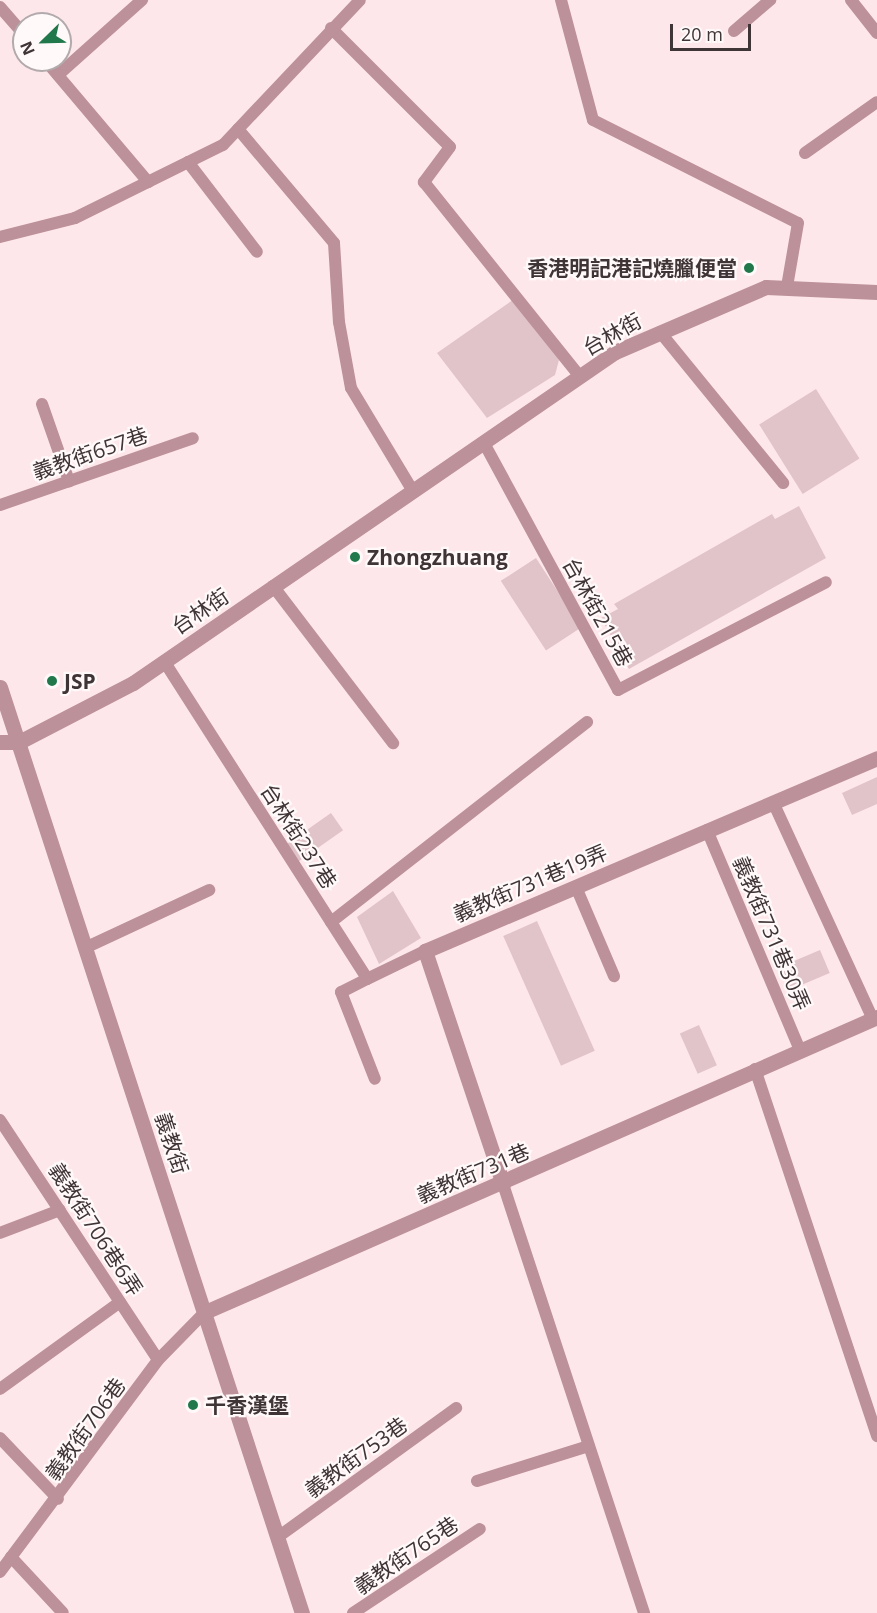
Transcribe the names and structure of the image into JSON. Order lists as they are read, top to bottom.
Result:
{
  "streets": {
    "street": [
      "台林街",
      "義教街731巷19弄",
      "義教街",
      "義教街731巷"
    ],
    "lane": [
      "義教街657巷",
      "台林街215巷",
      "台林街237巷",
      "義教街731巷30弄",
      "義教街706巷6弄",
      "義教街706巷",
      "義教街753巷",
      "義教街765巷"
    ]
  },
  "crossings": [
    ["台林街", "台林街215巷"],
    ["台林街", "台林街237巷"],
    ["台林街", "義教街"],
    ["義教街731巷19弄", "義教街731巷30弄"],
    ["義教街731巷30弄", "義教街731巷"],
    ["義教街", "義教街731巷"],
    ["義教街", "義教街706巷"],
    ["義教街", "義教街753巷"],
    ["義教街731巷", "義教街706巷"],
    ["義教街706巷6弄", "義教街706巷"]
  ],
  "places": [
    "香港明記港記燒臘便當",
    "Zhongzhuang",
    "JSP",
    "千香漢堡"
  ],
  "scale_bar": "20 m",
  "north": "bottom left"
}
